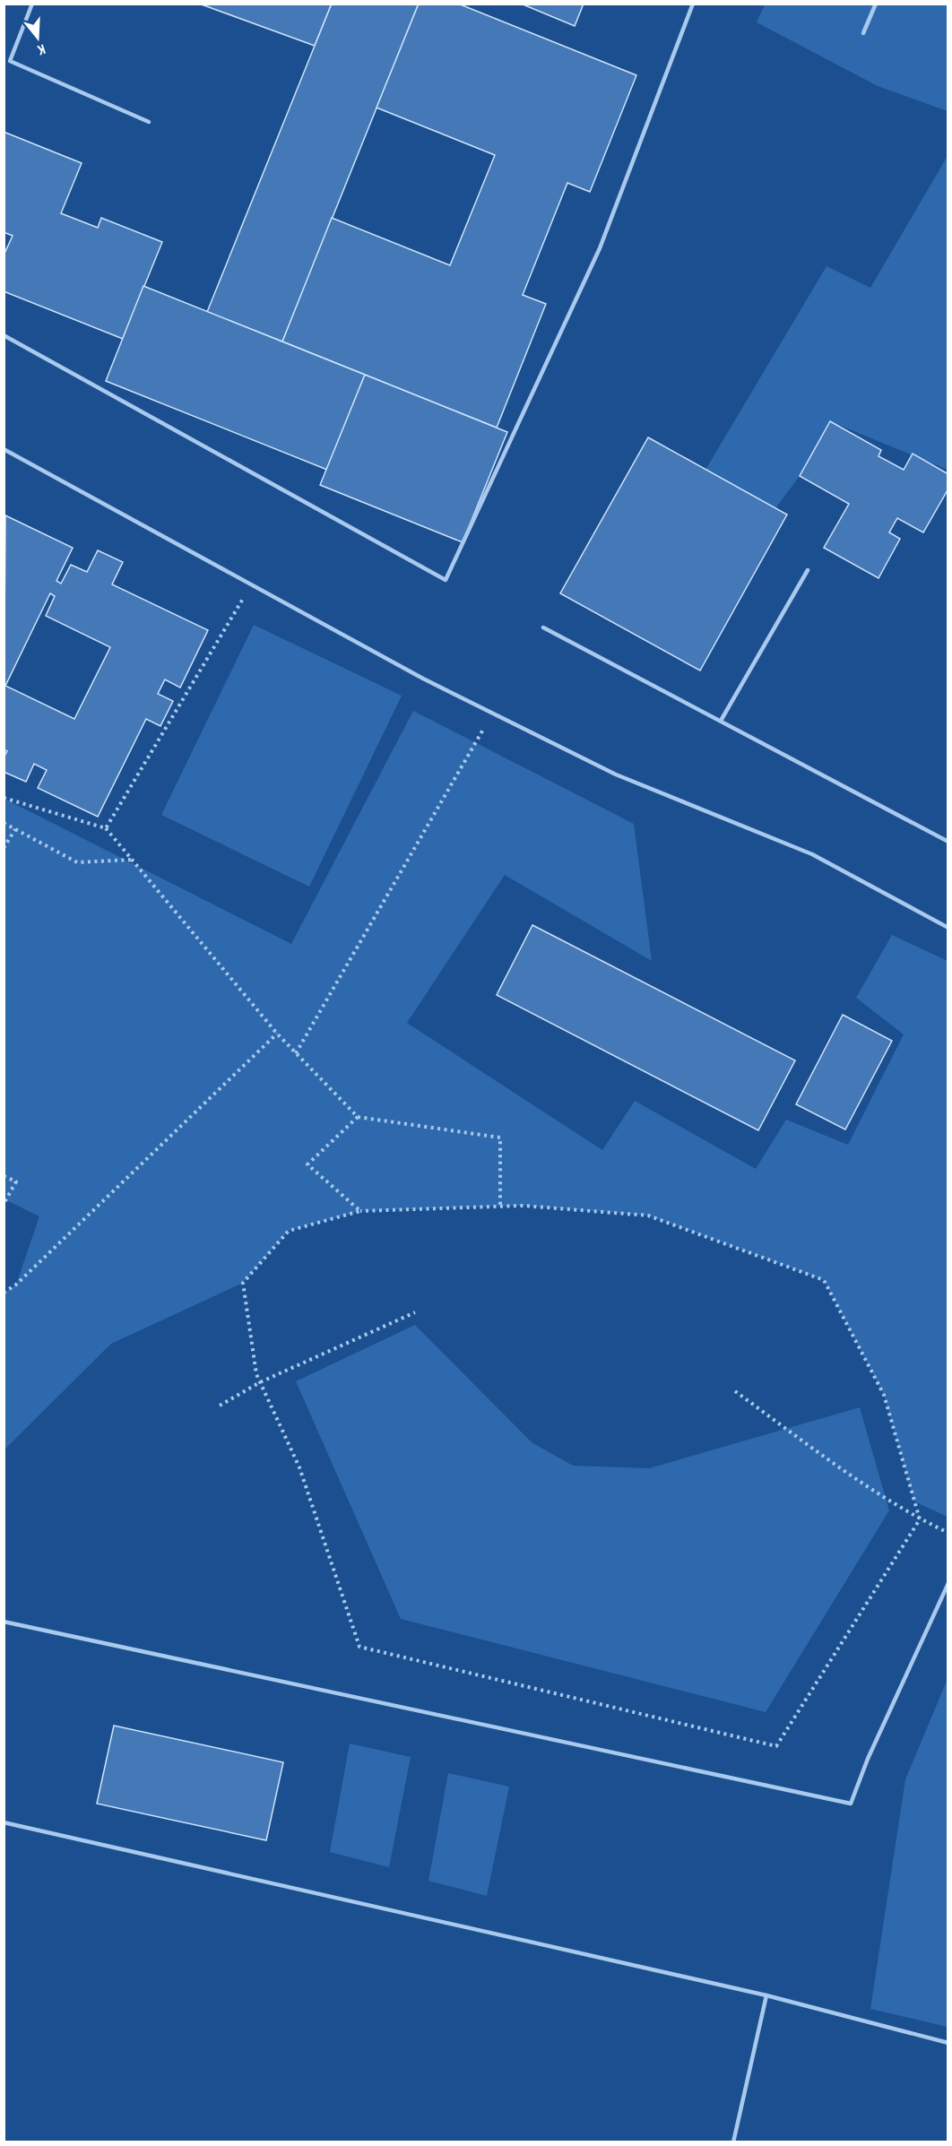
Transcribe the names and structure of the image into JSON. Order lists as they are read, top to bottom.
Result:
{
  "north": "bottom"
}
